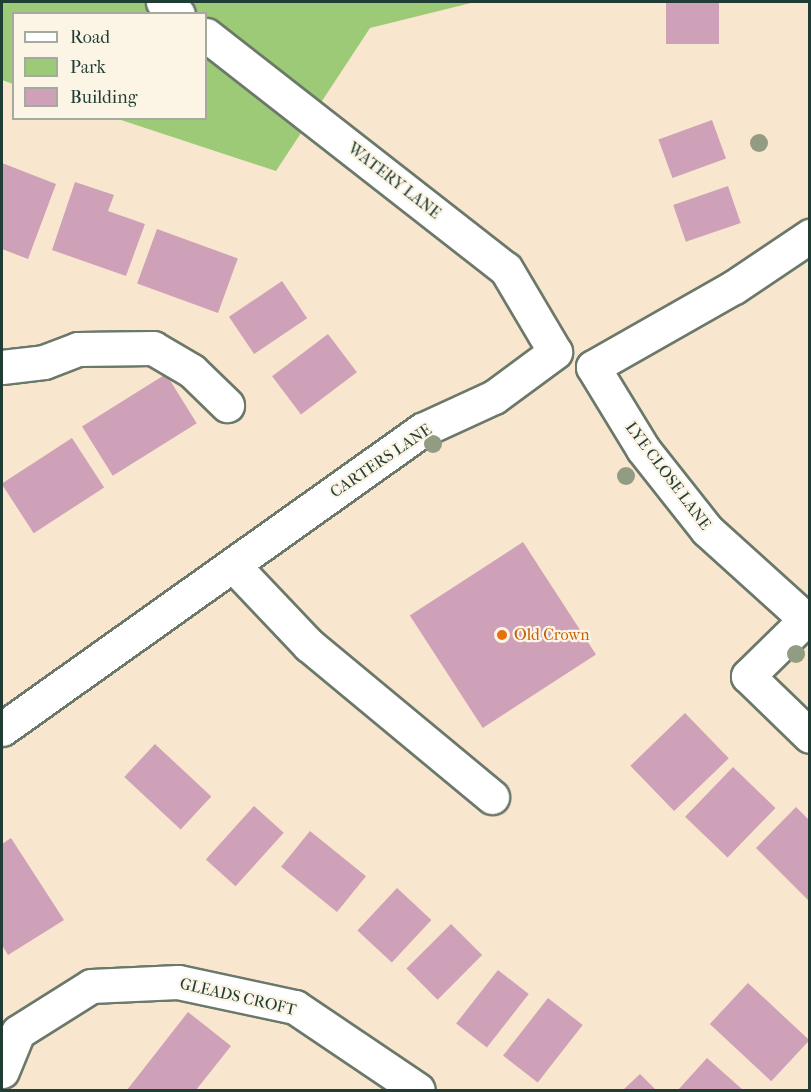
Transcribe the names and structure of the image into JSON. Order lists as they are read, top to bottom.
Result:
{
  "streets": {
    "street": [
      "WATERY LANE",
      "CARTERS LANE",
      "LYE CLOSE LANE",
      "GLEADS CROFT"
    ]
  },
  "crossings": [
    ["WATERY LANE", "CARTERS LANE"]
  ],
  "places": ["Old Crown"],
  "legend": ["Road", "Park", "Building"]
}
